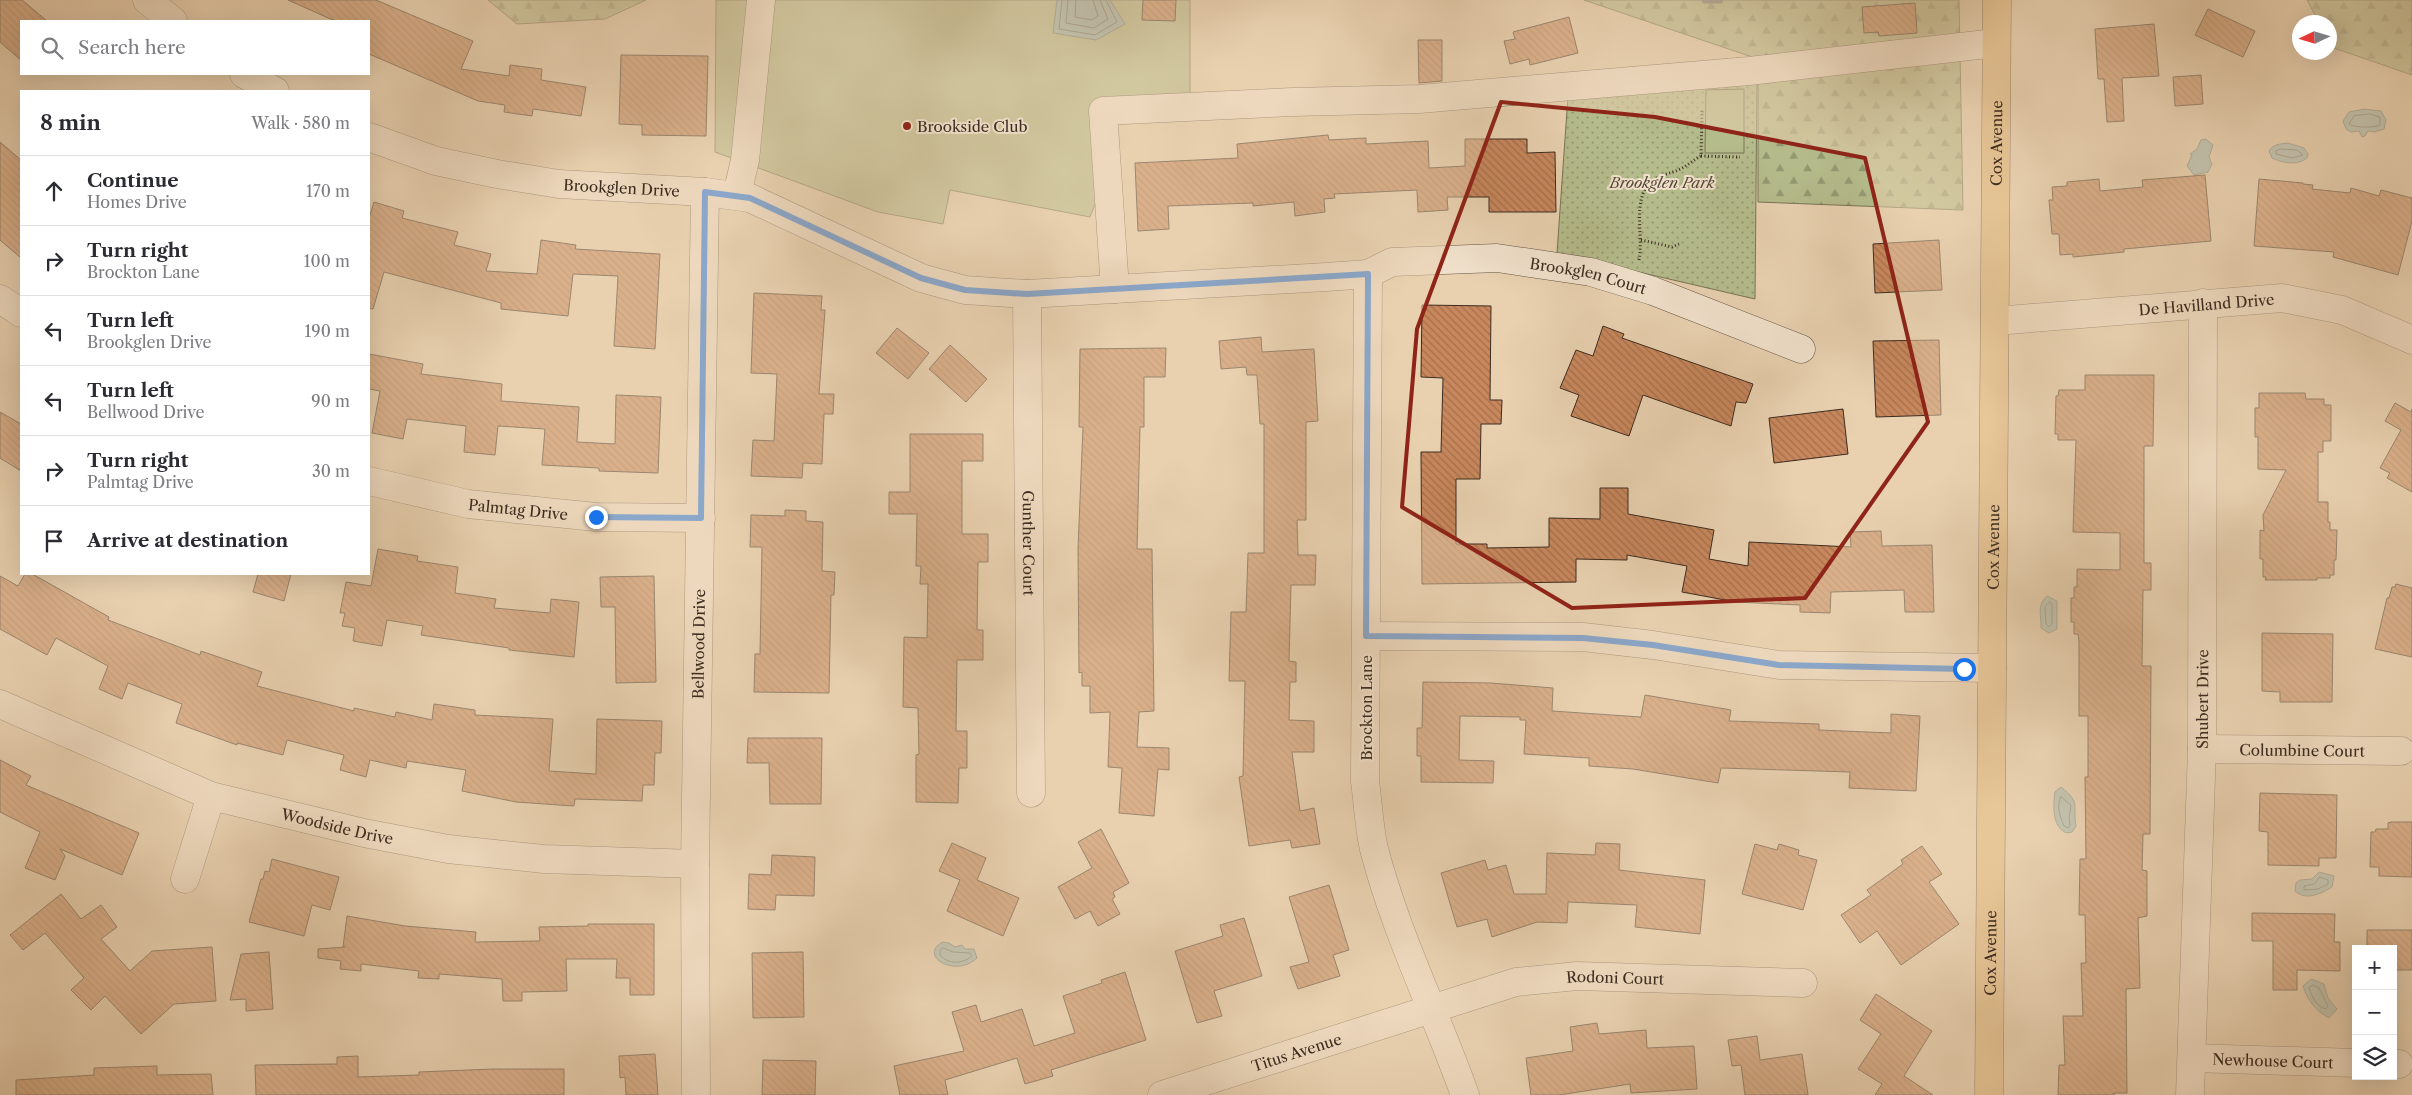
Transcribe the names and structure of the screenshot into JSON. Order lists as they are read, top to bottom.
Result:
{
  "streets": {
    "main road": ["Cox Avenue"],
    "street": [
      "Brookglen Drive",
      "Brookglen Court",
      "De Havilland Drive",
      "Palmtag Drive",
      "Gunther Court",
      "Bellwood Drive",
      "Shubert Drive",
      "Brockton Lane",
      "Columbine Court",
      "Woodside Drive",
      "Rodoni Court",
      "Titus Avenue",
      "Newhouse Court"
    ]
  },
  "crossings": [
    ["Cox Avenue", "De Havilland Drive"],
    ["Brookglen Drive", "Brookglen Court"],
    ["Brookglen Drive", "Gunther Court"],
    ["Brookglen Drive", "Bellwood Drive"],
    ["Brookglen Drive", "Brockton Lane"],
    ["Brookglen Court", "Brockton Lane"],
    ["De Havilland Drive", "Shubert Drive"],
    ["Palmtag Drive", "Bellwood Drive"],
    ["Bellwood Drive", "Woodside Drive"],
    ["Shubert Drive", "Columbine Court"],
    ["Shubert Drive", "Newhouse Court"],
    ["Brockton Lane", "Rodoni Court"],
    ["Brockton Lane", "Titus Avenue"],
    ["Rodoni Court", "Titus Avenue"]
  ],
  "parks": ["Brookglen Park"],
  "places": ["Brookside Club"],
  "north": "left",
  "page": {
    "search": "Search here",
    "heading": ["8 min", "Walk · 580 m"],
    "list": [
      ["Continue", "Homes Drive", "170 m"],
      ["Turn right", "Brockton Lane", "100 m"],
      ["Turn left", "Brookglen Drive", "190 m"],
      ["Turn left", "Bellwood Drive", "90 m"],
      ["Turn right", "Palmtag Drive", "30 m"],
      "Arrive at destination"
    ],
    "map_buttons": ["+", "−"]
  }
}
